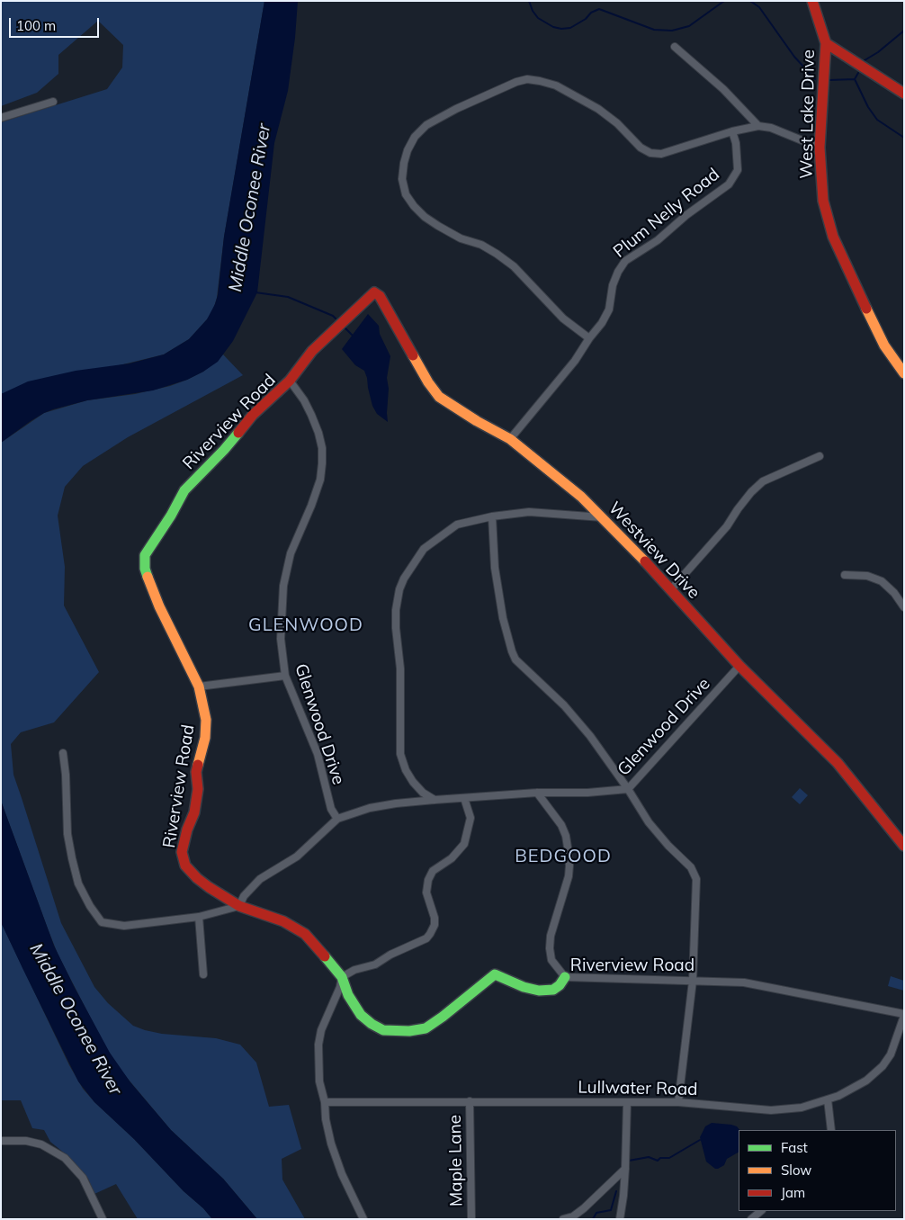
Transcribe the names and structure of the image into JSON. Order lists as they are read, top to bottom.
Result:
{
  "streets": {
    "street": [
      "West Lake Drive",
      "Plum Nelly Road",
      "Riverview Road",
      "Westview Drive",
      "Glenwood Drive",
      "Lullwater Road",
      "Maple Lane"
    ]
  },
  "crossings": [
    ["West Lake Drive", "Plum Nelly Road"],
    ["Plum Nelly Road", "Westview Drive"],
    ["Riverview Road", "Westview Drive"],
    ["Riverview Road", "Glenwood Drive"],
    ["Riverview Road", "Lullwater Road"],
    ["Westview Drive", "Glenwood Drive"],
    ["Lullwater Road", "Maple Lane"]
  ],
  "districts": ["GLENWOOD", "BEDGOOD"],
  "water": ["Middle Oconee River"],
  "legend": ["Fast", "Slow", "Jam"],
  "scale_bar": "100 m"
}
